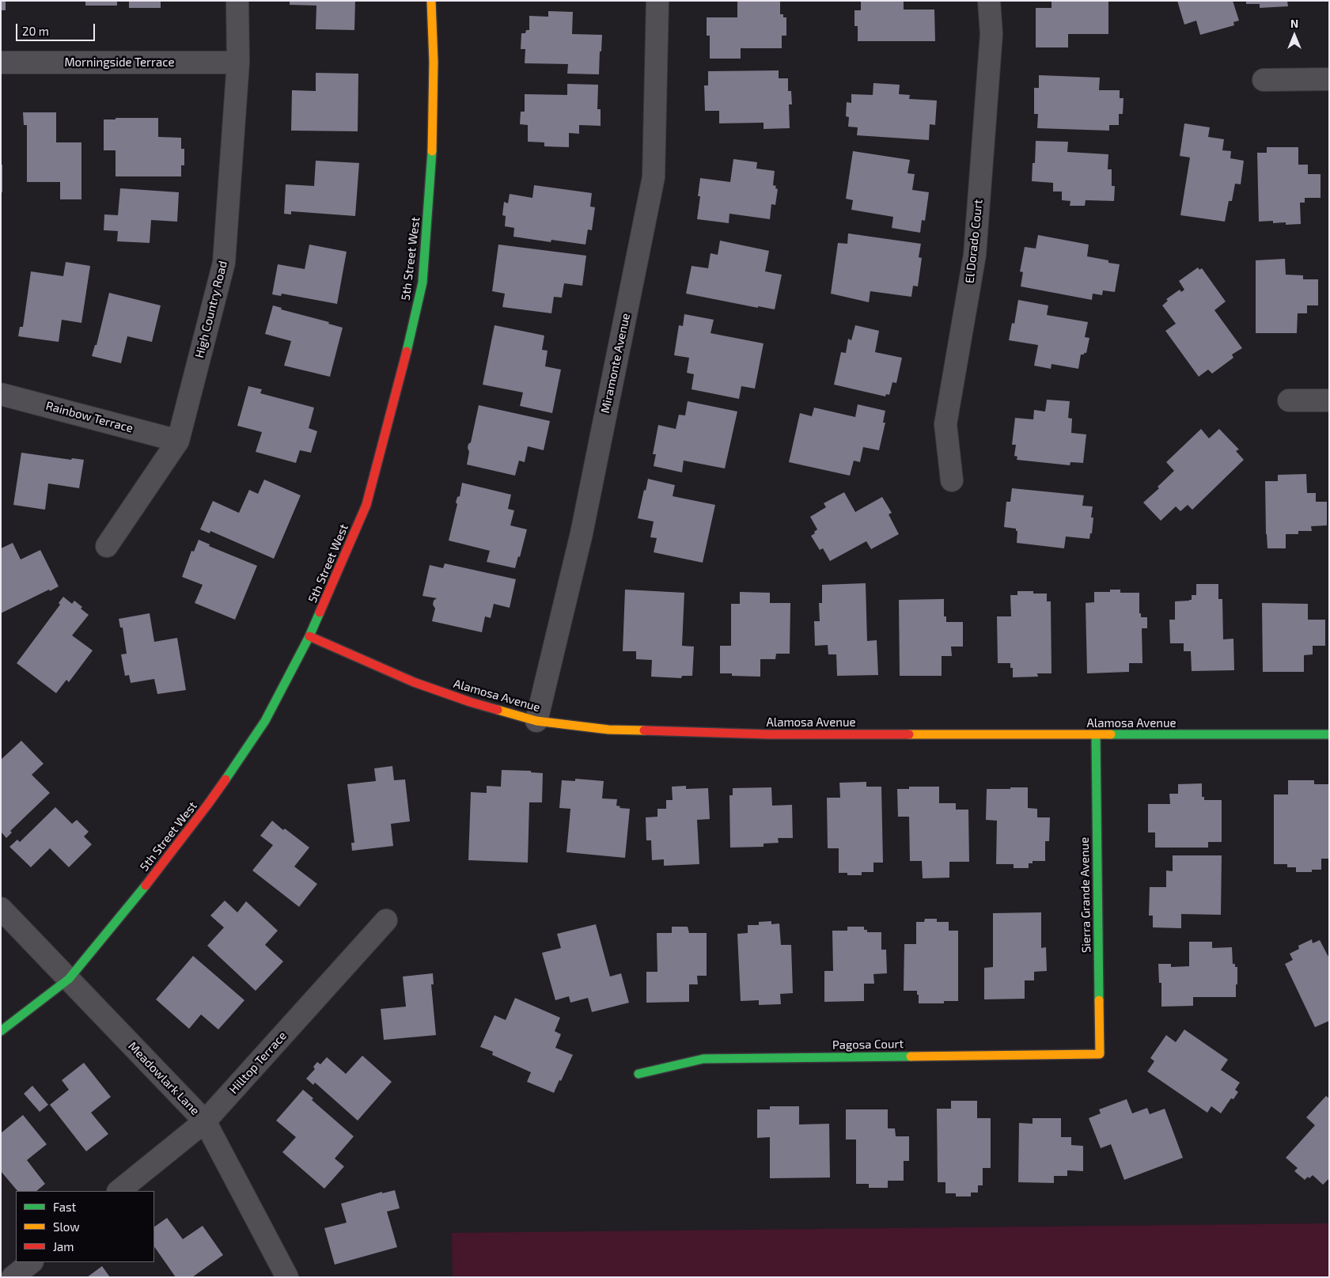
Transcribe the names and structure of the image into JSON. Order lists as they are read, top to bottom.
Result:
{
  "streets": {
    "street": [
      "Morningside Terrace",
      "El Dorado Court",
      "5th Street West",
      "High Country Road",
      "Miramonte Avenue",
      "Rainbow Terrace",
      "Alamosa Avenue",
      "Sierra Grande Avenue",
      "Pagosa Court",
      "Hilltop Terrace",
      "Meadowlark Lane"
    ]
  },
  "crossings": [
    ["Morningside Terrace", "High Country Road"],
    ["5th Street West", "Alamosa Avenue"],
    ["5th Street West", "Meadowlark Lane"],
    ["High Country Road", "Rainbow Terrace"],
    ["Miramonte Avenue", "Alamosa Avenue"],
    ["Alamosa Avenue", "Sierra Grande Avenue"],
    ["Sierra Grande Avenue", "Pagosa Court"],
    ["Hilltop Terrace", "Meadowlark Lane"]
  ],
  "legend": ["Fast", "Slow", "Jam"],
  "scale_bar": "20 m",
  "north": "top"
}
